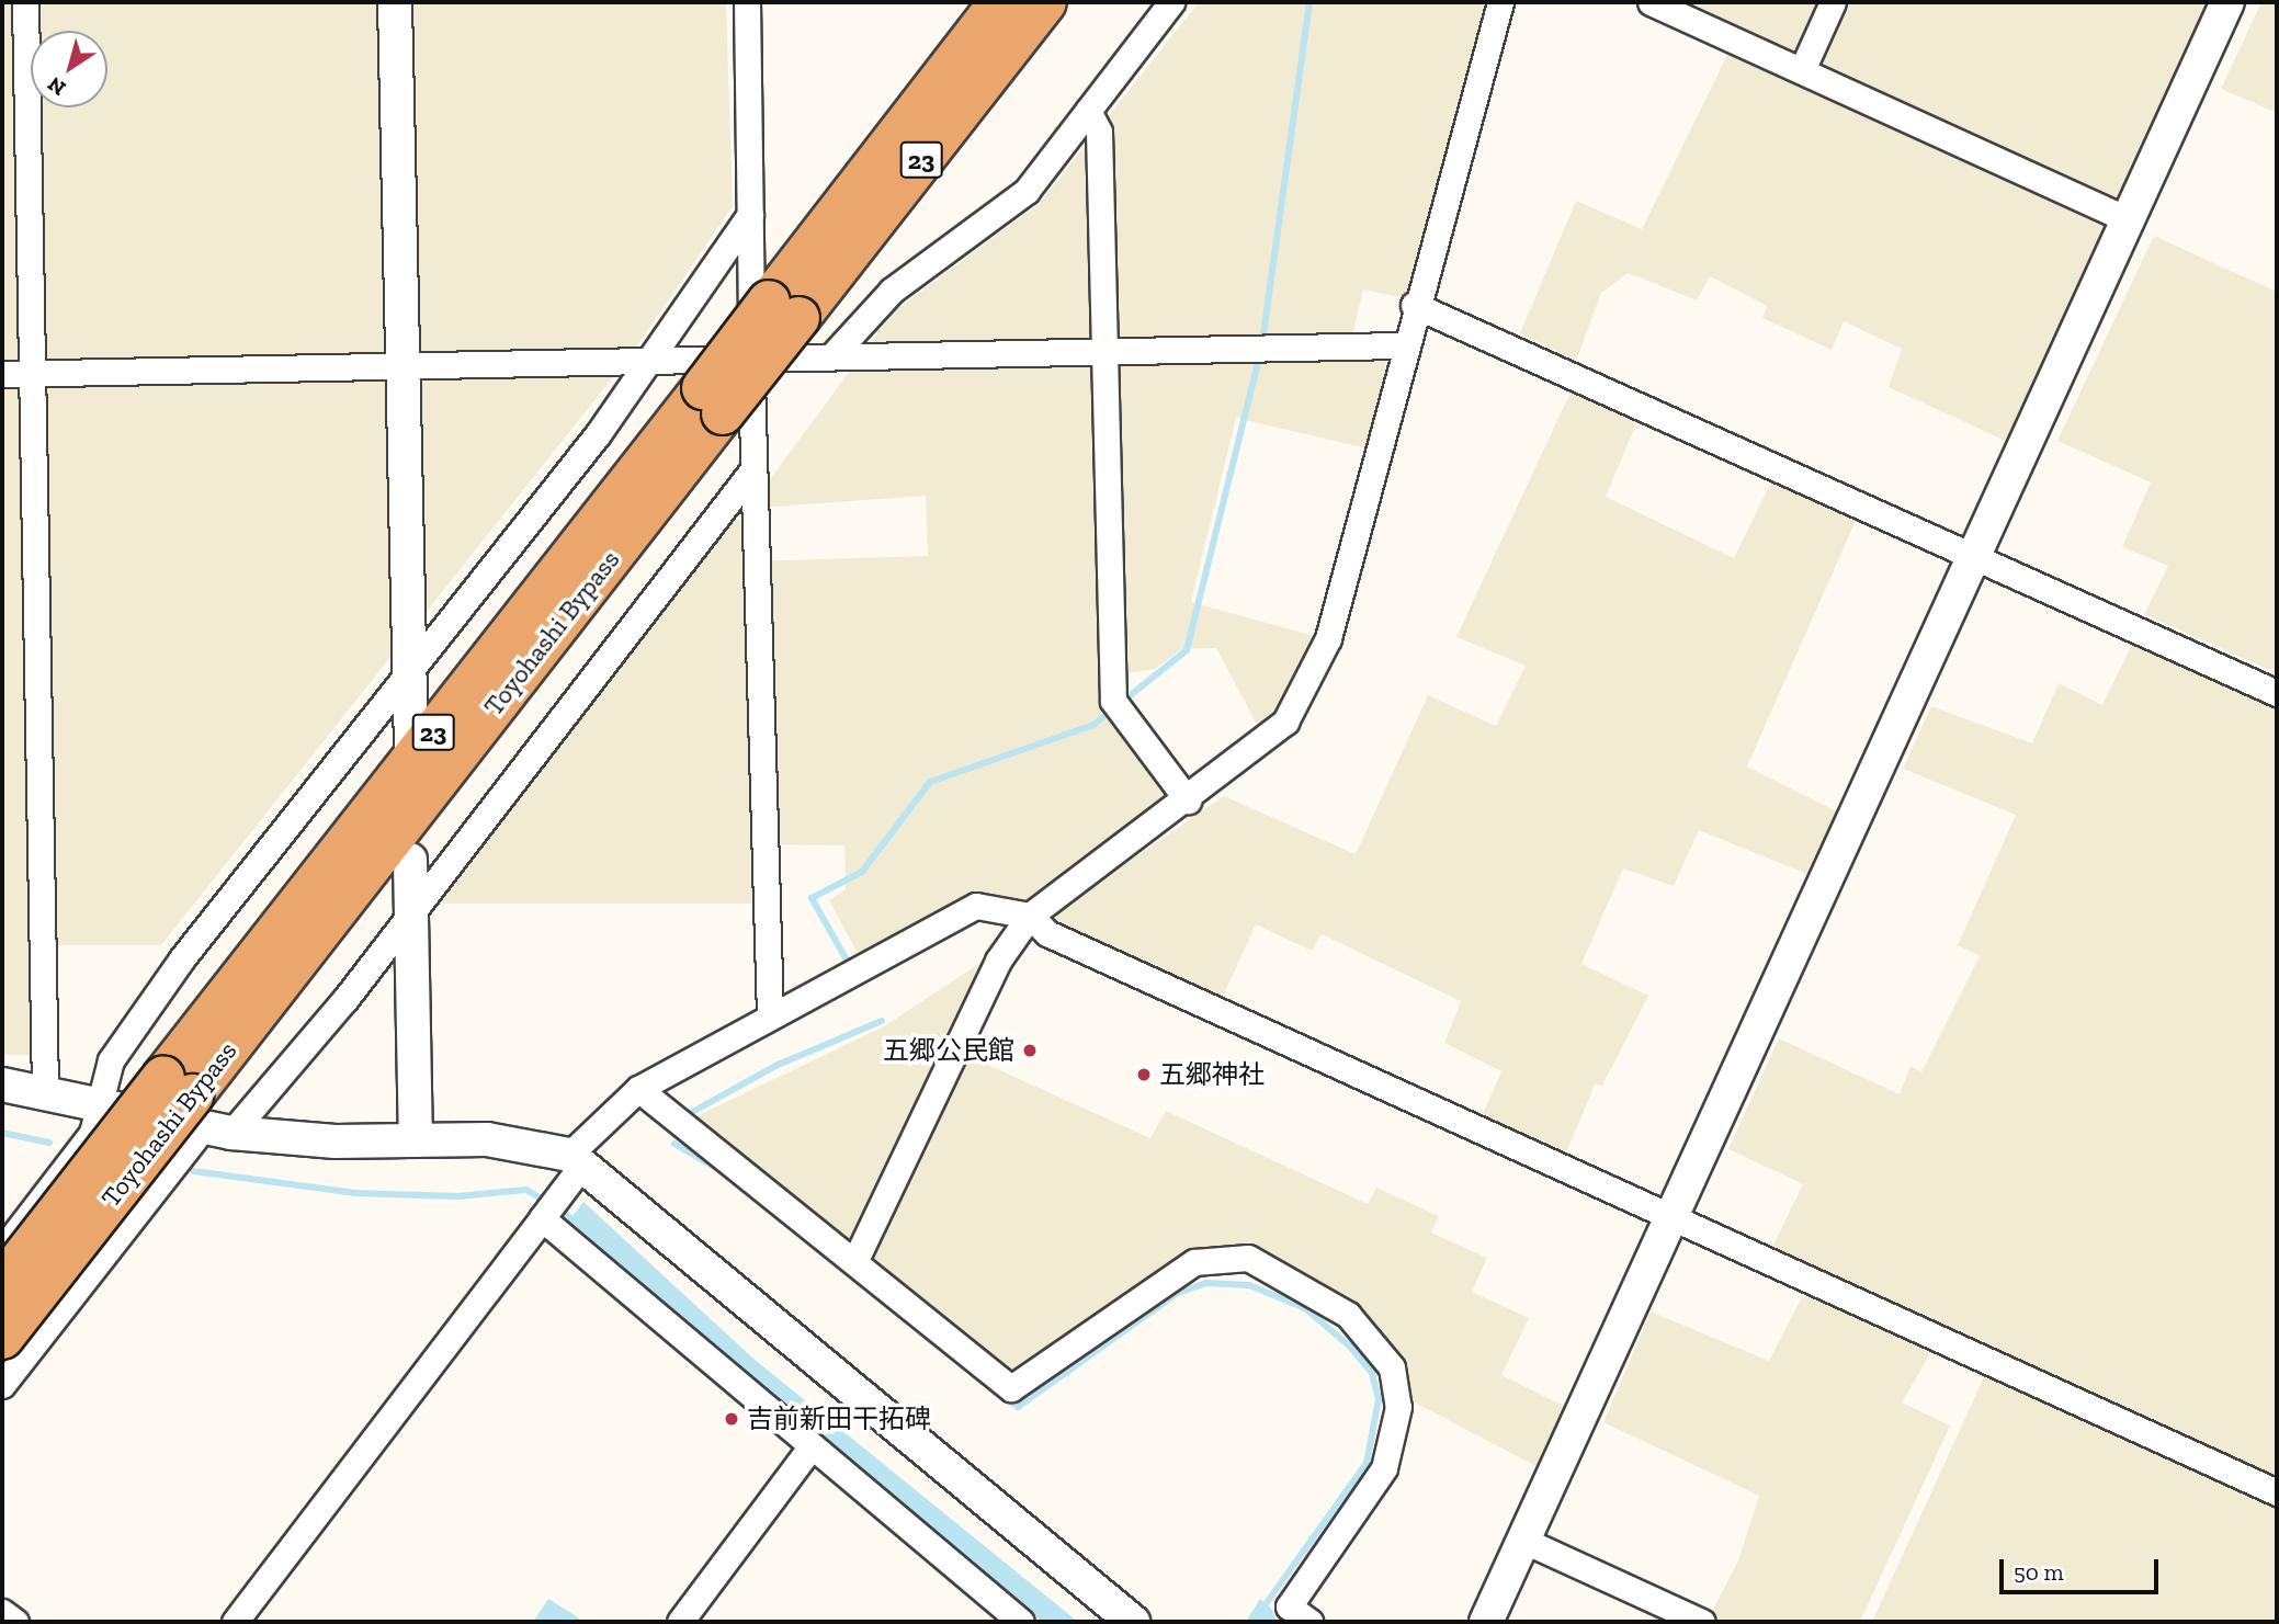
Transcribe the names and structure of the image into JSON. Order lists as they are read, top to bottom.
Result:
{
  "streets": {
    "highway": ["23", "Toyohashi Bypass"]
  },
  "places": ["五郷公民館", "五郷神社", "吉前新田干拓碑"],
  "scale_bar": "50 m",
  "north": "bottom left"
}
